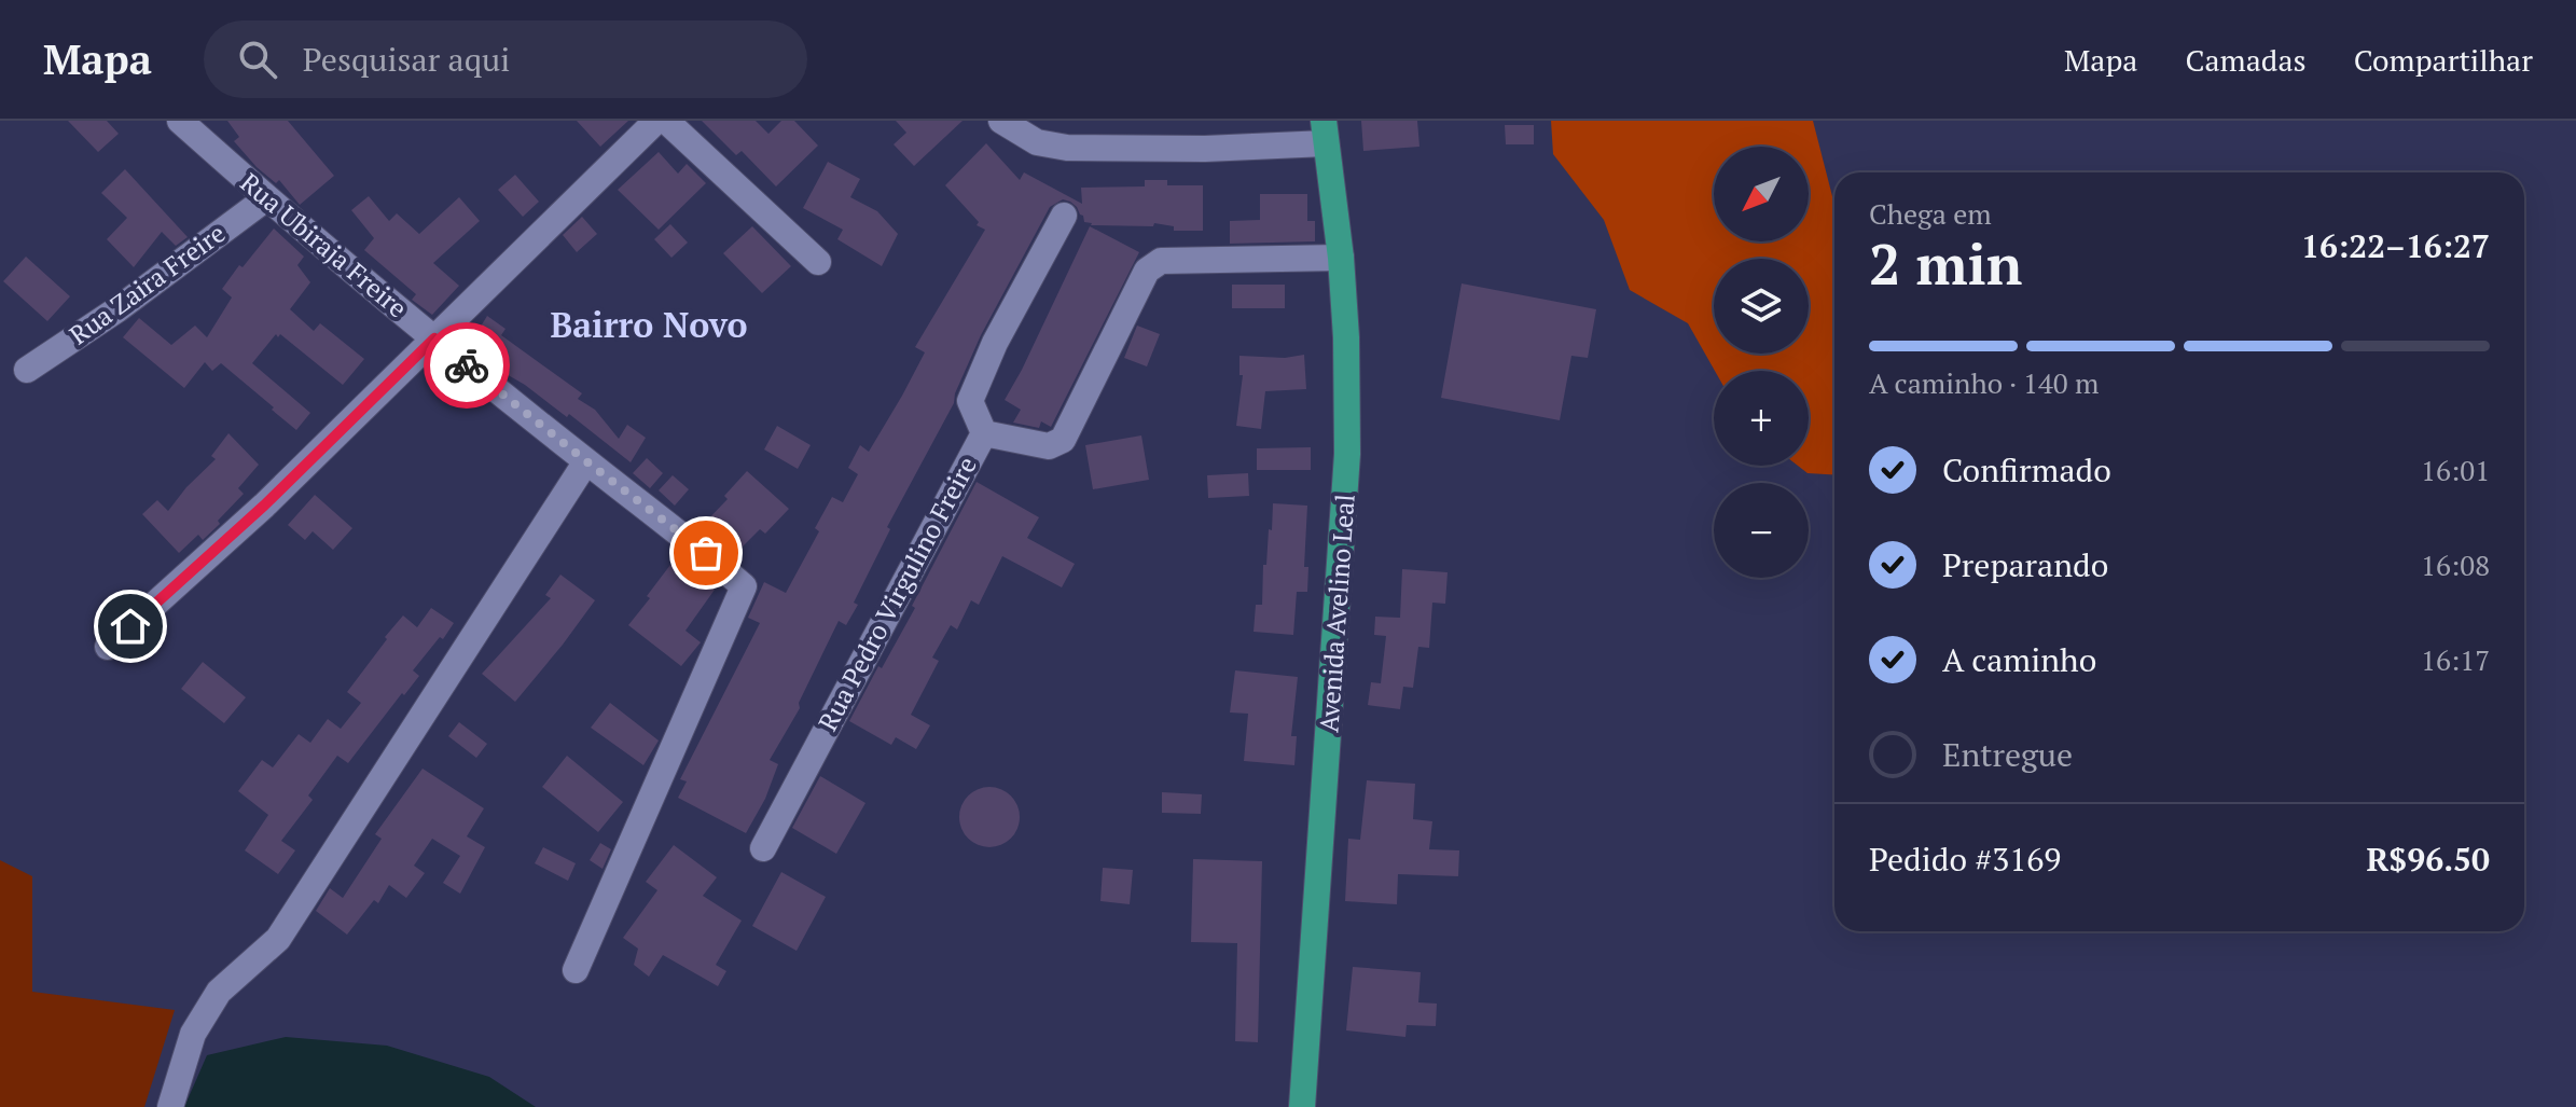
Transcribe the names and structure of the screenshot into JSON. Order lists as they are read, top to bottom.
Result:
{
  "streets": {
    "main road": ["Avenida Avelino Leal"],
    "street": ["Rua Ubiraja Freire", "Rua Zaira Freire", "Rua Pedro Virgulino Freire"]
  },
  "crossings": [
    ["Rua Ubiraja Freire", "Rua Zaira Freire"],
    ["Rua Pedro Virgulino Freire", "Avenida Avelino Leal"]
  ],
  "districts": ["Bairro Novo"],
  "north": "bottom left",
  "page": {
    "header": "Mapa",
    "search": "Pesquisar aqui",
    "nav": ["Mapa", "Camadas", "Compartilhar"],
    "map_buttons": ["+", "−"],
    "heading": ["2 min", "Chega em", "16:22–16:27"],
    "panel": ["Pedido #3169", "R$96.50"],
    "bar": "A caminho · 140 m",
    "list": [
      ["Confirmado", "16:01"],
      ["Preparando", "16:08"],
      ["A caminho", "16:17"],
      "Entregue"
    ]
  }
}
